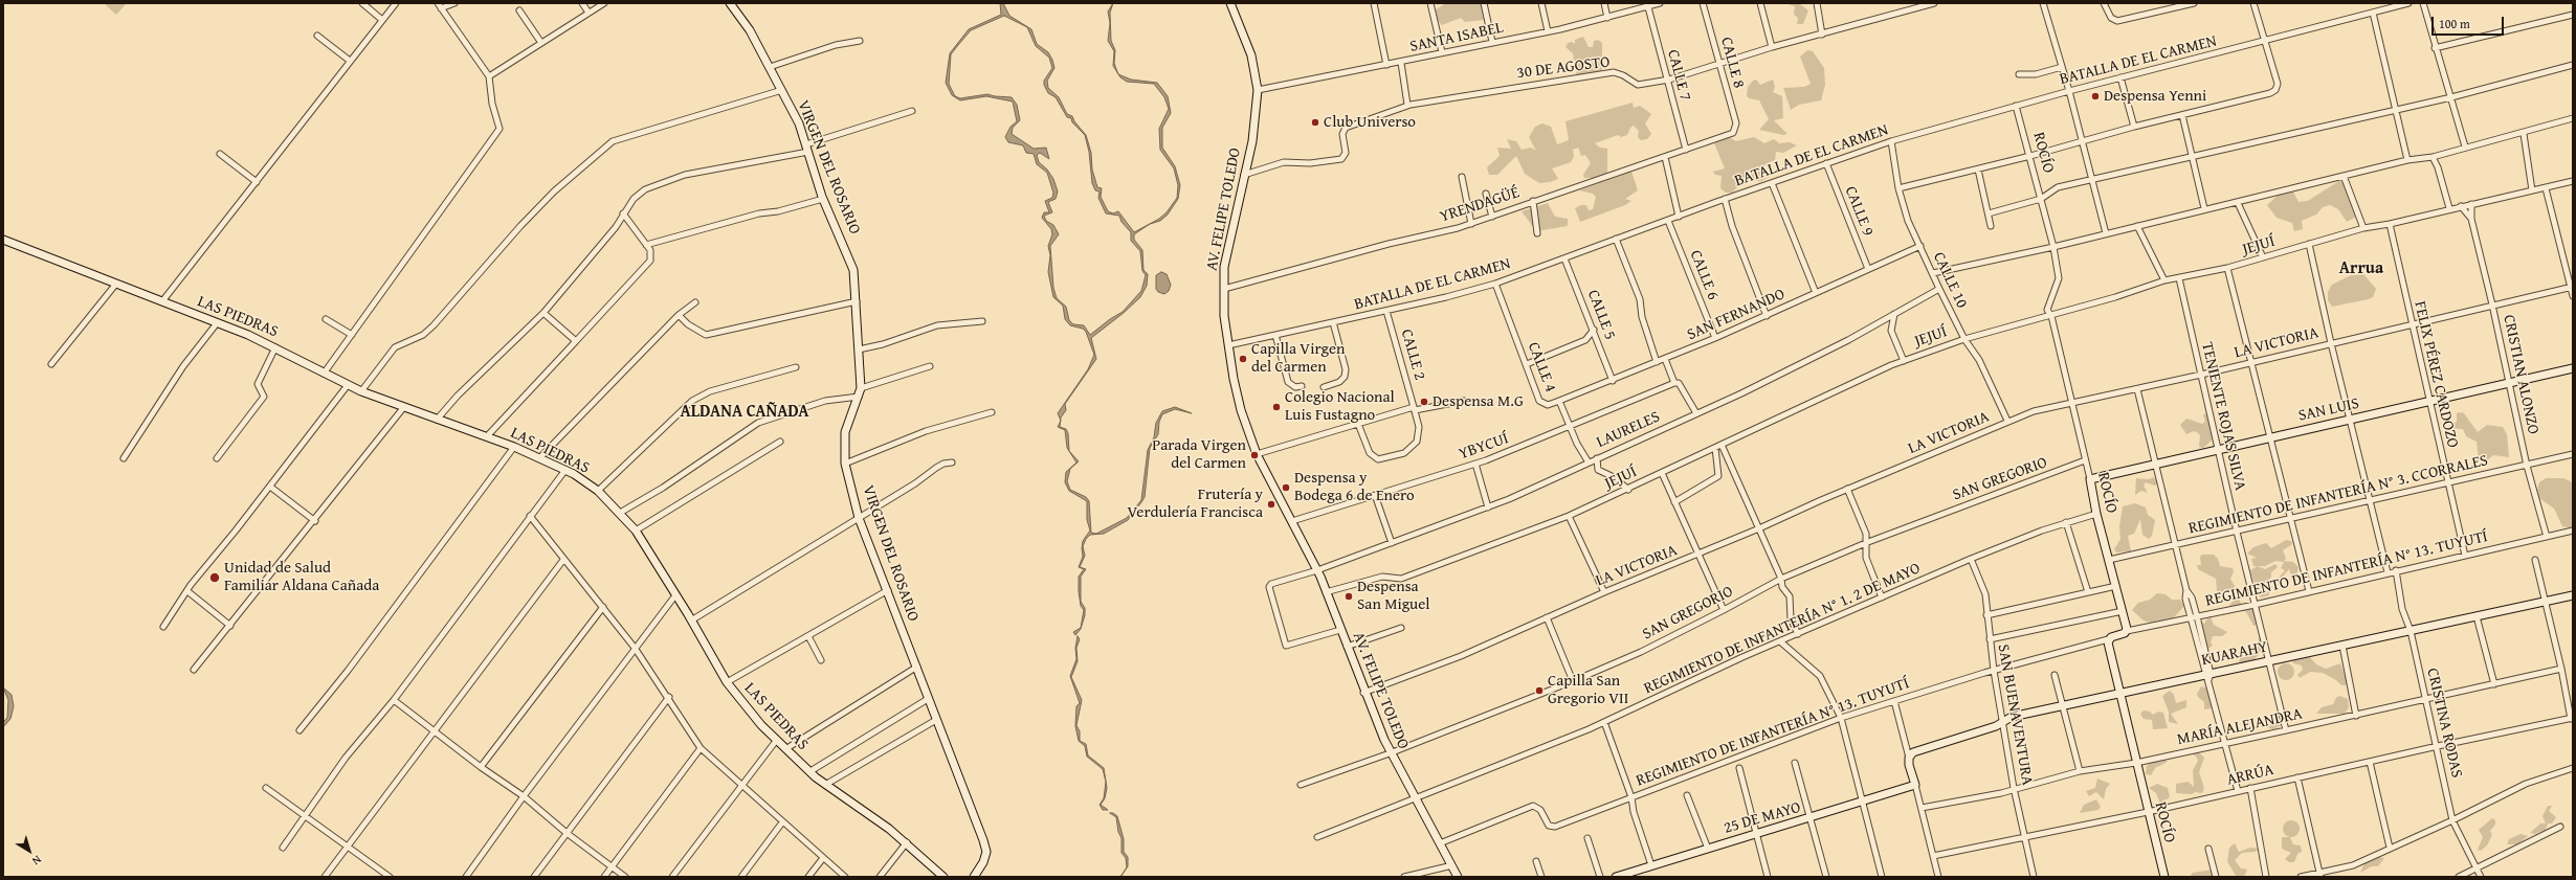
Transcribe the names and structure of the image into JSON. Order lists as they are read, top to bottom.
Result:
{
  "streets": {
    "street": [
      "SANTA ISABEL",
      "BATALLA DE EL CARMEN",
      "CALLE 8",
      "30 DE AGOSTO",
      "CALLE 7",
      "ROCÍO",
      "VIRGEN DEL ROSARIO",
      "YRENDAGÜÉ",
      "AV. FELIPE TOLEDO",
      "CALLE 9",
      "JEJUÍ",
      "CALLE 6",
      "CALLE 10",
      "CALLE 5",
      "SAN FERNANDO",
      "LAS PIEDRAS",
      "LA VICTORIA",
      "CALLE 2",
      "CALLE 4",
      "FELIX PÉREZ CARDOZO",
      "CRISTIAN ALONZO",
      "SAN LUIS",
      "TENIENTE ROJAS SILVA",
      "LAURELES",
      "YBYCUÍ",
      "SAN GREGORIO",
      "REGIMIENTO DE INFANTERÍA N° 3. CCORRALES",
      "REGIMIENTO DE INFANTERÍA N° 13. TUYUTÍ",
      "REGIMIENTO DE INFANTERÍA N° 1. 2 DE MAYO",
      "KUARAHY",
      "SAN BUENAVENTURA",
      "CRISTINA RODAS",
      "MARÍA ALEJANDRA",
      "ARRÚA",
      "25 DE MAYO"
    ]
  },
  "crossings": [
    ["SANTA ISABEL", "CALLE 7"],
    ["SANTA ISABEL", "AV. FELIPE TOLEDO"],
    ["BATALLA DE EL CARMEN", "ROCÍO"],
    ["BATALLA DE EL CARMEN", "AV. FELIPE TOLEDO"],
    ["BATALLA DE EL CARMEN", "CALLE 9"],
    ["BATALLA DE EL CARMEN", "CALLE 6"],
    ["BATALLA DE EL CARMEN", "CALLE 10"],
    ["BATALLA DE EL CARMEN", "CALLE 5"],
    ["BATALLA DE EL CARMEN", "CALLE 2"],
    ["BATALLA DE EL CARMEN", "CALLE 4"],
    ["CALLE 8", "30 DE AGOSTO"],
    ["CALLE 8", "YRENDAGÜÉ"],
    ["30 DE AGOSTO", "CALLE 7"],
    ["30 DE AGOSTO", "AV. FELIPE TOLEDO"],
    ["CALLE 7", "YRENDAGÜÉ"],
    ["ROCÍO", "JEJUÍ"],
    ["ROCÍO", "LA VICTORIA"],
    ["ROCÍO", "SAN LUIS"],
    ["ROCÍO", "SAN GREGORIO"],
    ["ROCÍO", "REGIMIENTO DE INFANTERÍA N° 3. CCORRALES"],
    ["ROCÍO", "REGIMIENTO DE INFANTERÍA N° 13. TUYUTÍ"],
    ["ROCÍO", "REGIMIENTO DE INFANTERÍA N° 1. 2 DE MAYO"],
    ["ROCÍO", "KUARAHY"],
    ["ROCÍO", "MARÍA ALEJANDRA"],
    ["ROCÍO", "ARRÚA"],
    ["YRENDAGÜÉ", "AV. FELIPE TOLEDO"],
    ["AV. FELIPE TOLEDO", "JEJUÍ"],
    ["AV. FELIPE TOLEDO", "LA VICTORIA"],
    ["AV. FELIPE TOLEDO", "LAURELES"],
    ["AV. FELIPE TOLEDO", "YBYCUÍ"],
    ["AV. FELIPE TOLEDO", "SAN GREGORIO"],
    ["AV. FELIPE TOLEDO", "REGIMIENTO DE INFANTERÍA N° 13. TUYUTÍ"],
    ["AV. FELIPE TOLEDO", "REGIMIENTO DE INFANTERÍA N° 1. 2 DE MAYO"],
    ["CALLE 9", "SAN FERNANDO"],
    ["JEJUÍ", "CALLE 10"],
    ["JEJUÍ", "FELIX PÉREZ CARDOZO"],
    ["JEJUÍ", "CRISTIAN ALONZO"],
    ["JEJUÍ", "TENIENTE ROJAS SILVA"],
    ["CALLE 6", "SAN FERNANDO"],
    ["CALLE 10", "SAN FERNANDO"],
    ["CALLE 10", "LA VICTORIA"],
    ["CALLE 10", "LAURELES"],
    ["CALLE 5", "SAN FERNANDO"],
    ["SAN FERNANDO", "CALLE 4"],
    ["LA VICTORIA", "FELIX PÉREZ CARDOZO"],
    ["LA VICTORIA", "CRISTIAN ALONZO"],
    ["LA VICTORIA", "TENIENTE ROJAS SILVA"],
    ["CALLE 4", "LAURELES"],
    ["CALLE 4", "YBYCUÍ"],
    ["FELIX PÉREZ CARDOZO", "SAN LUIS"],
    ["FELIX PÉREZ CARDOZO", "REGIMIENTO DE INFANTERÍA N° 3. CCORRALES"],
    ["FELIX PÉREZ CARDOZO", "REGIMIENTO DE INFANTERÍA N° 13. TUYUTÍ"],
    ["CRISTIAN ALONZO", "SAN LUIS"],
    ["CRISTIAN ALONZO", "REGIMIENTO DE INFANTERÍA N° 3. CCORRALES"],
    ["CRISTIAN ALONZO", "REGIMIENTO DE INFANTERÍA N° 13. TUYUTÍ"],
    ["SAN LUIS", "TENIENTE ROJAS SILVA"],
    ["TENIENTE ROJAS SILVA", "REGIMIENTO DE INFANTERÍA N° 3. CCORRALES"],
    ["TENIENTE ROJAS SILVA", "REGIMIENTO DE INFANTERÍA N° 13. TUYUTÍ"],
    ["TENIENTE ROJAS SILVA", "KUARAHY"],
    ["TENIENTE ROJAS SILVA", "MARÍA ALEJANDRA"],
    ["REGIMIENTO DE INFANTERÍA N° 13. TUYUTÍ", "SAN BUENAVENTURA"],
    ["REGIMIENTO DE INFANTERÍA N° 13. TUYUTÍ", "CRISTINA RODAS"],
    ["REGIMIENTO DE INFANTERÍA N° 1. 2 DE MAYO", "SAN BUENAVENTURA"],
    ["KUARAHY", "SAN BUENAVENTURA"],
    ["KUARAHY", "CRISTINA RODAS"],
    ["SAN BUENAVENTURA", "MARÍA ALEJANDRA"],
    ["SAN BUENAVENTURA", "ARRÚA"],
    ["CRISTINA RODAS", "MARÍA ALEJANDRA"],
    ["CRISTINA RODAS", "ARRÚA"]
  ],
  "districts": ["Arrua", "ALDANA CAÑADA"],
  "places": [
    "Despensa Yenni",
    "Club Universo",
    "Capilla Virgen del Carmen",
    "Despensa M.G",
    "Colegio Nacional Luis Fustagno",
    "Parada Virgen del Carmen",
    "Despensa y Bodega 6 de Enero",
    "Frutería y Verdulería Francisca",
    "Unidad de Salud Familiar Aldana Cañada",
    "Despensa San Miguel",
    "Capilla San Gregorio VII"
  ],
  "scale_bar": "100 m",
  "north": "bottom right"
}
